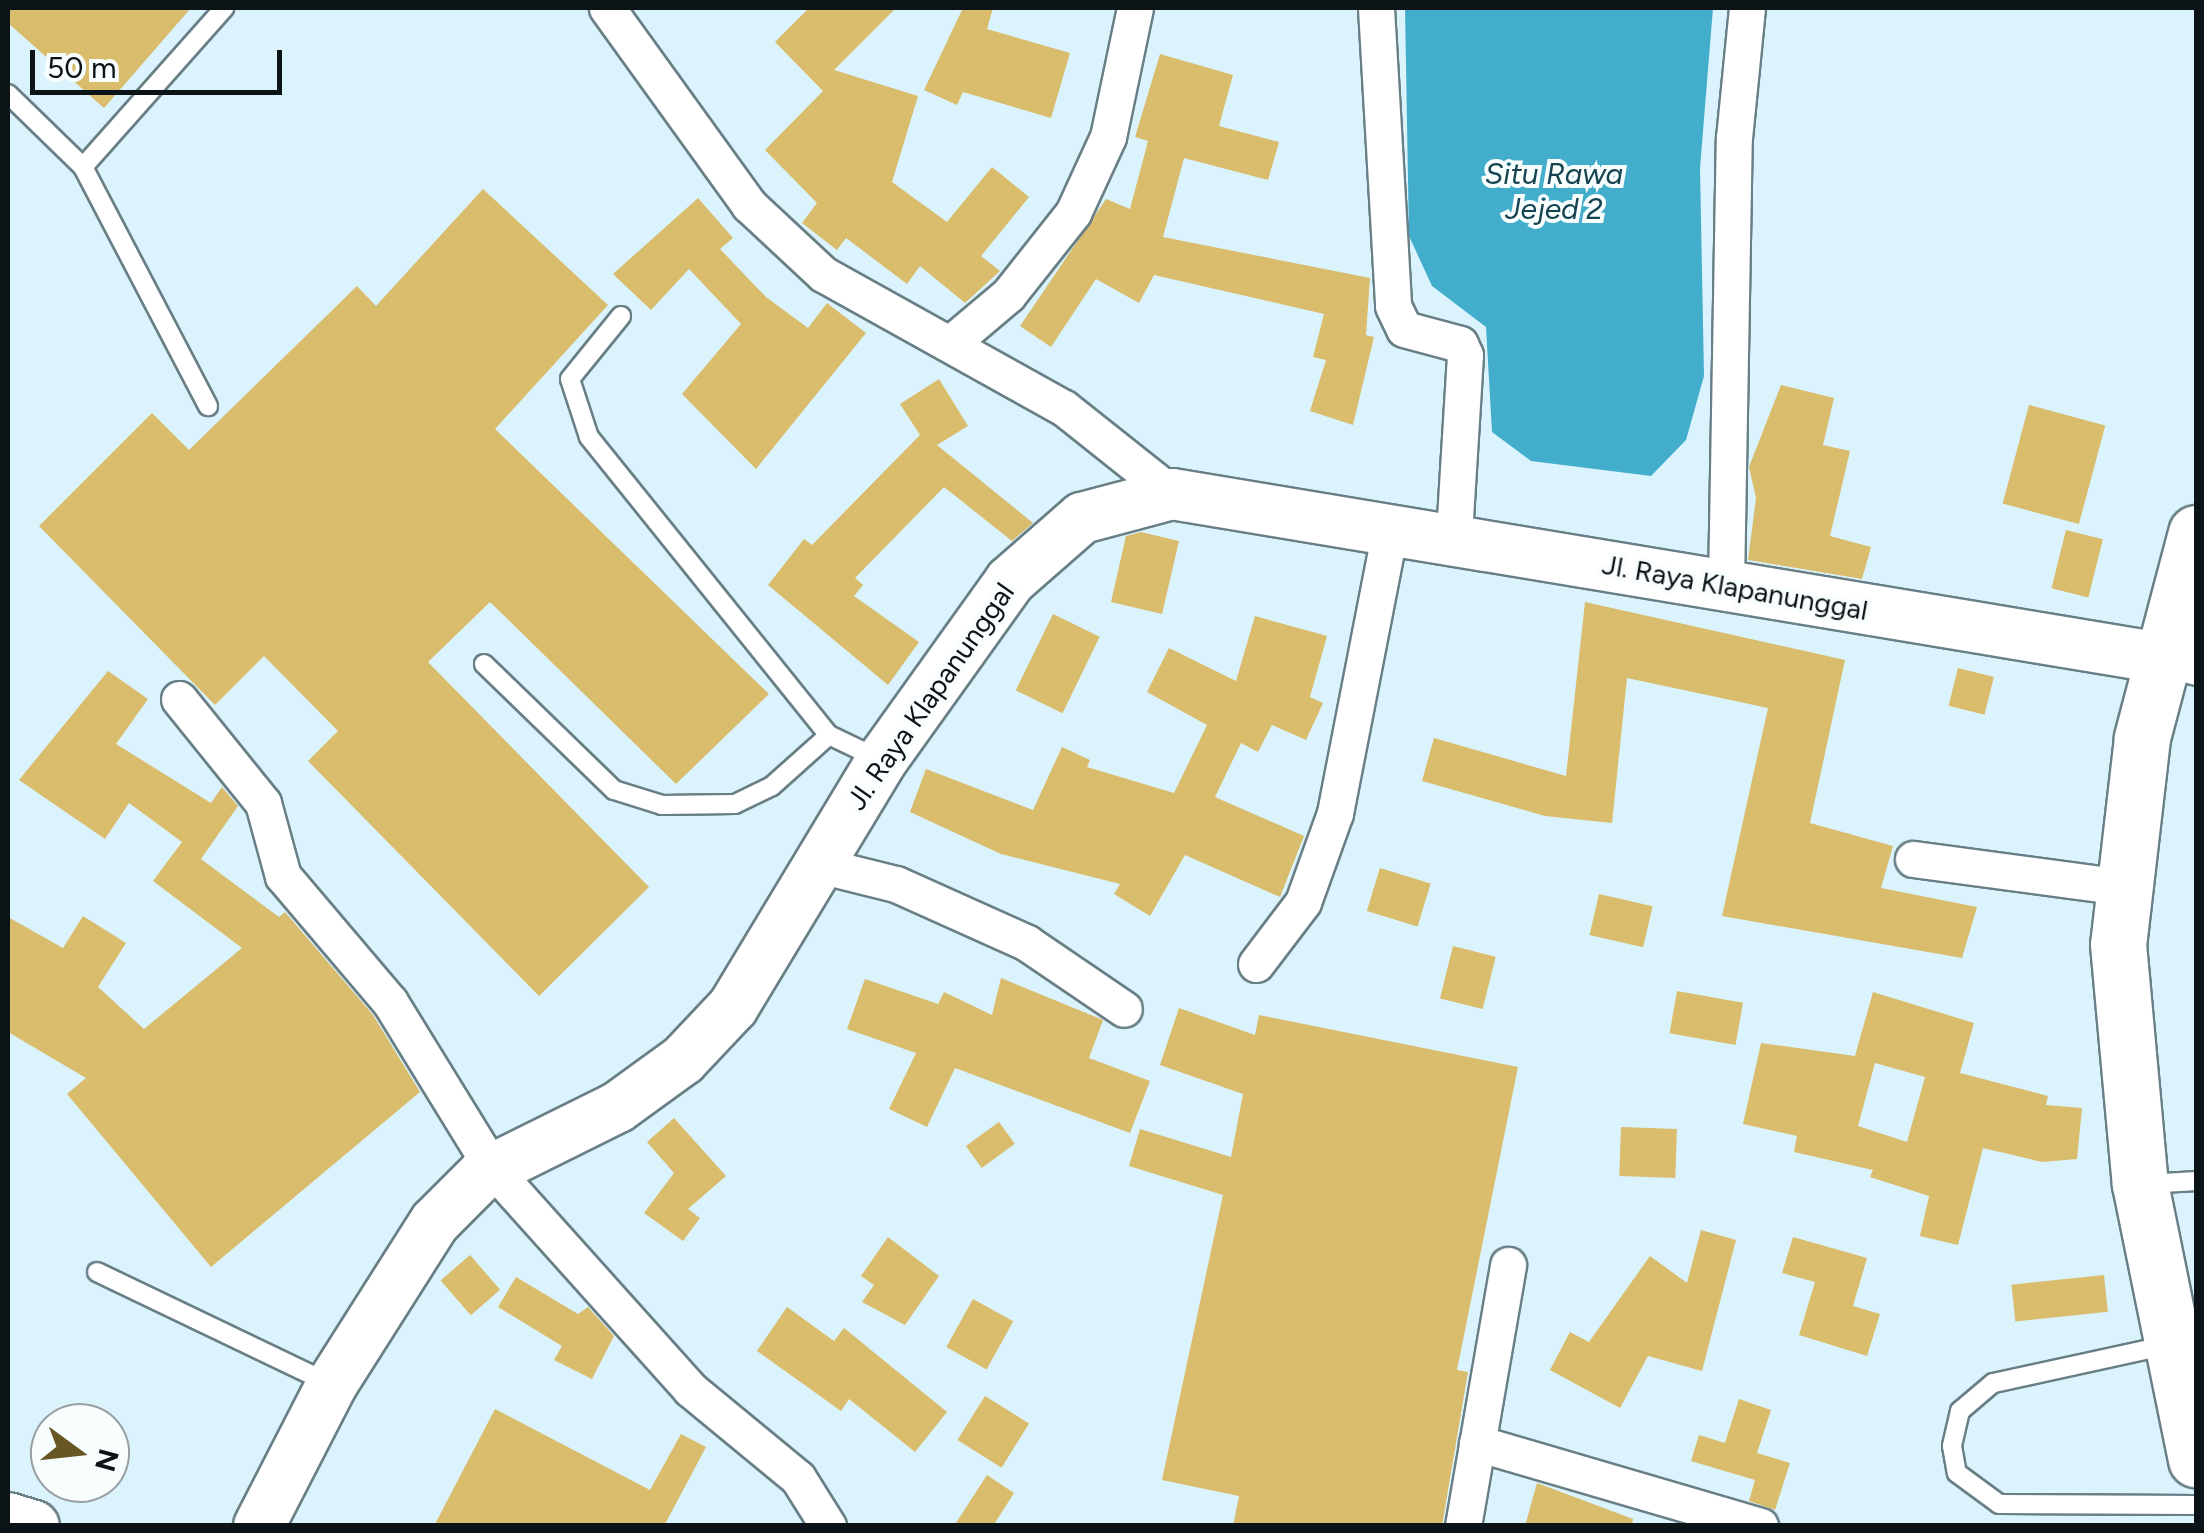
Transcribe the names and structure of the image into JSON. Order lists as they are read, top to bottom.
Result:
{
  "streets": {
    "street": ["Jl. Raya Klapanunggal"]
  },
  "water": ["Situ Rawa Jejed 2"],
  "scale_bar": "50 m",
  "north": "right"
}
